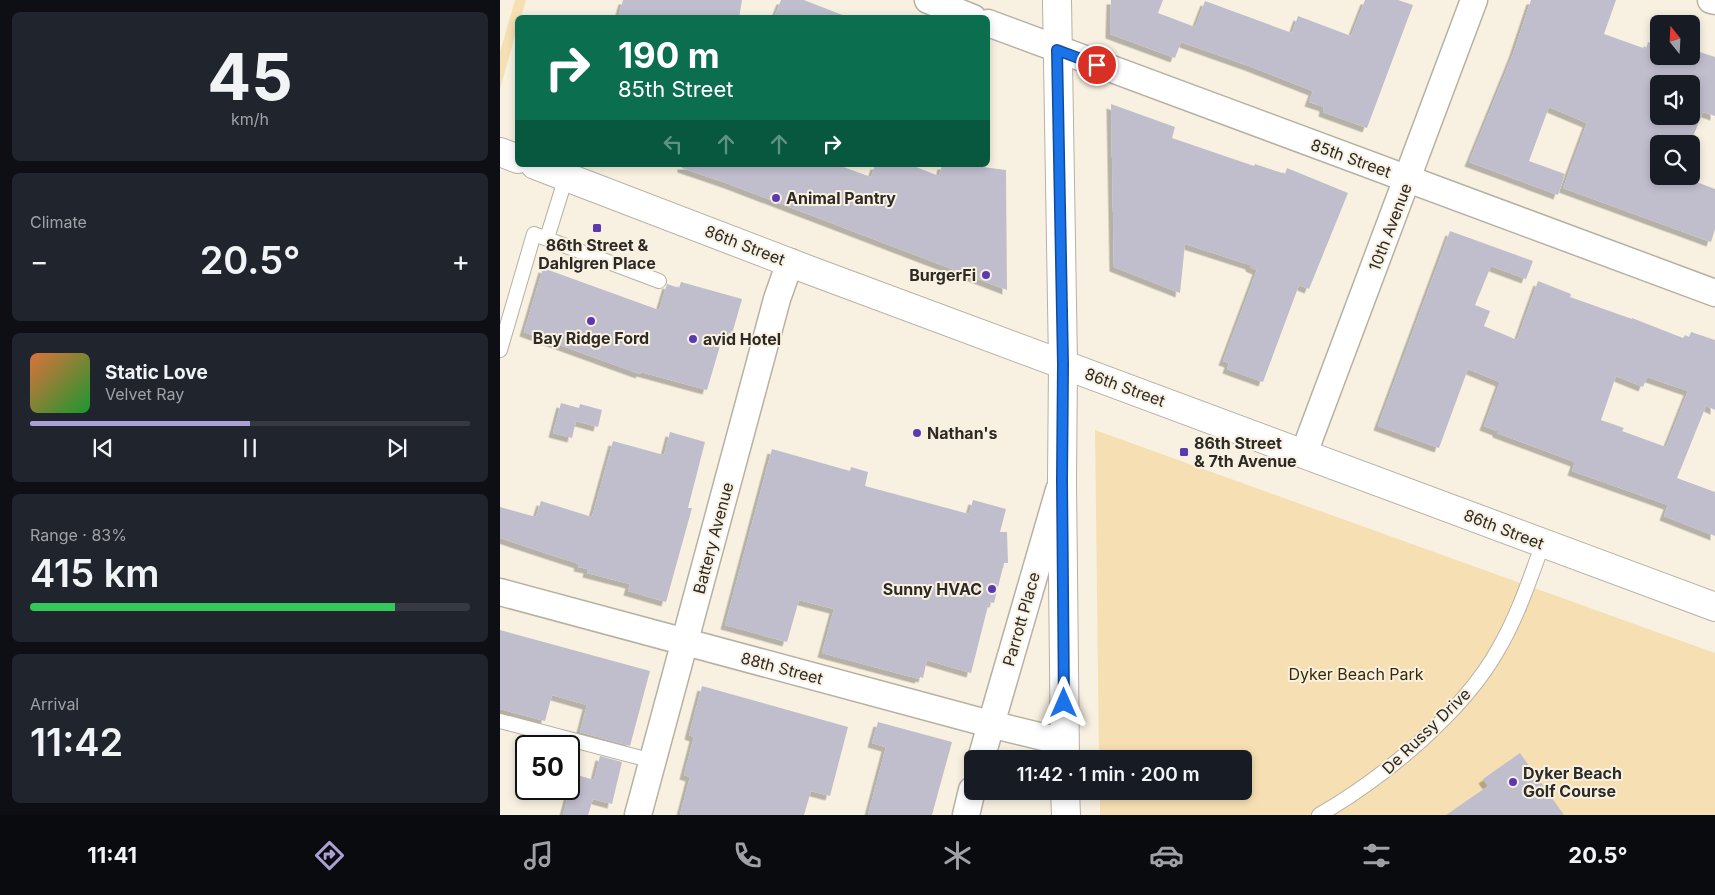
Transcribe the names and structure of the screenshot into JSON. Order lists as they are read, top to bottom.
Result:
{
  "streets": {
    "main road": ["86th Street"],
    "street": [
      "85th Street",
      "10th Avenue",
      "Battery Avenue",
      "Parrott Place",
      "88th Street"
    ],
    "lane": ["De Russy Drive"]
  },
  "crossings": [
    ["85th Street", "10th Avenue"],
    ["10th Avenue", "86th Street"],
    ["86th Street", "Battery Avenue"],
    ["86th Street", "De Russy Drive"],
    ["Battery Avenue", "88th Street"],
    ["Parrott Place", "88th Street"]
  ],
  "parks": ["Dyker Beach Park"],
  "places": {
    "other": [
      "Animal Pantry",
      "BurgerFi",
      "Bay Ridge Ford",
      "avid Hotel",
      "Nathan's",
      "Sunny HVAC",
      "Dyker Beach Golf Course"
    ],
    "transit": ["86th Street & Dahlgren Place", "86th Street & 7th Avenue"]
  },
  "north": "top",
  "page": {
    "tile": [
      ["45", "km/h"],
      "Climate",
      ["Range · 83%", "415 km"],
      ["Arrival", "11:42"]
    ],
    "turn": ["190 m", "85th Street"],
    "heat": ["−", "20.5°", "+"],
    "song": ["Static Love", "Velvet Ray"],
    "limit": "50",
    "trip": "11:42 · 1 min · 200 m",
    "tabs": ["11:41", "20.5°"]
  }
}
